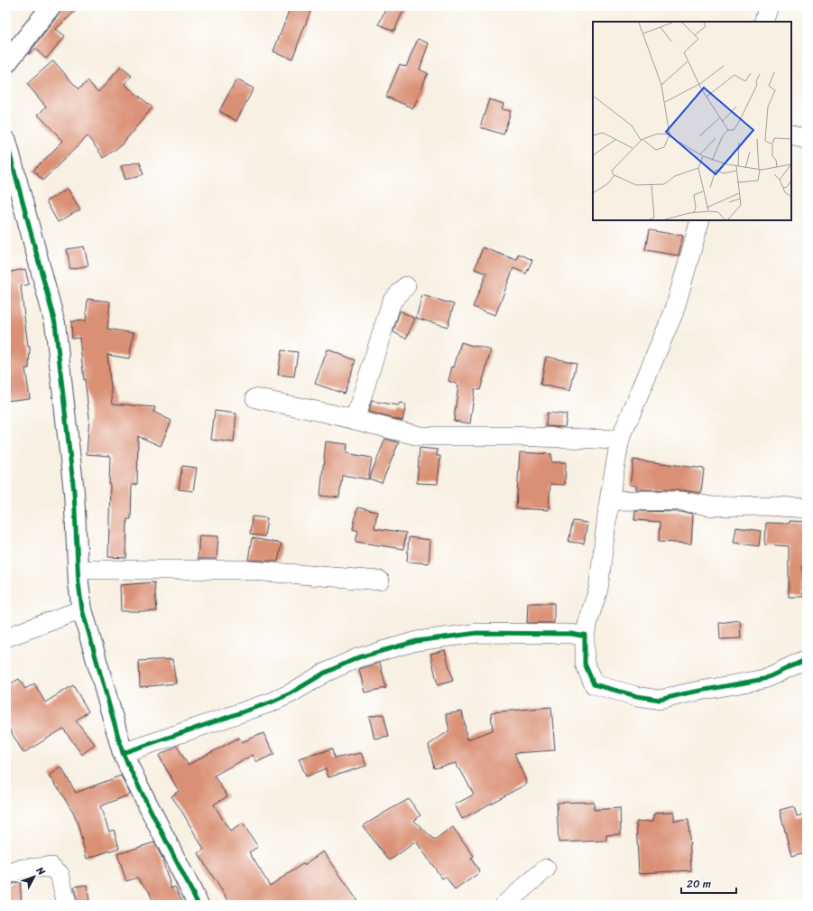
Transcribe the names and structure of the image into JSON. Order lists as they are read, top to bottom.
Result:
{
  "scale_bar": "20 m",
  "north": "top right"
}
